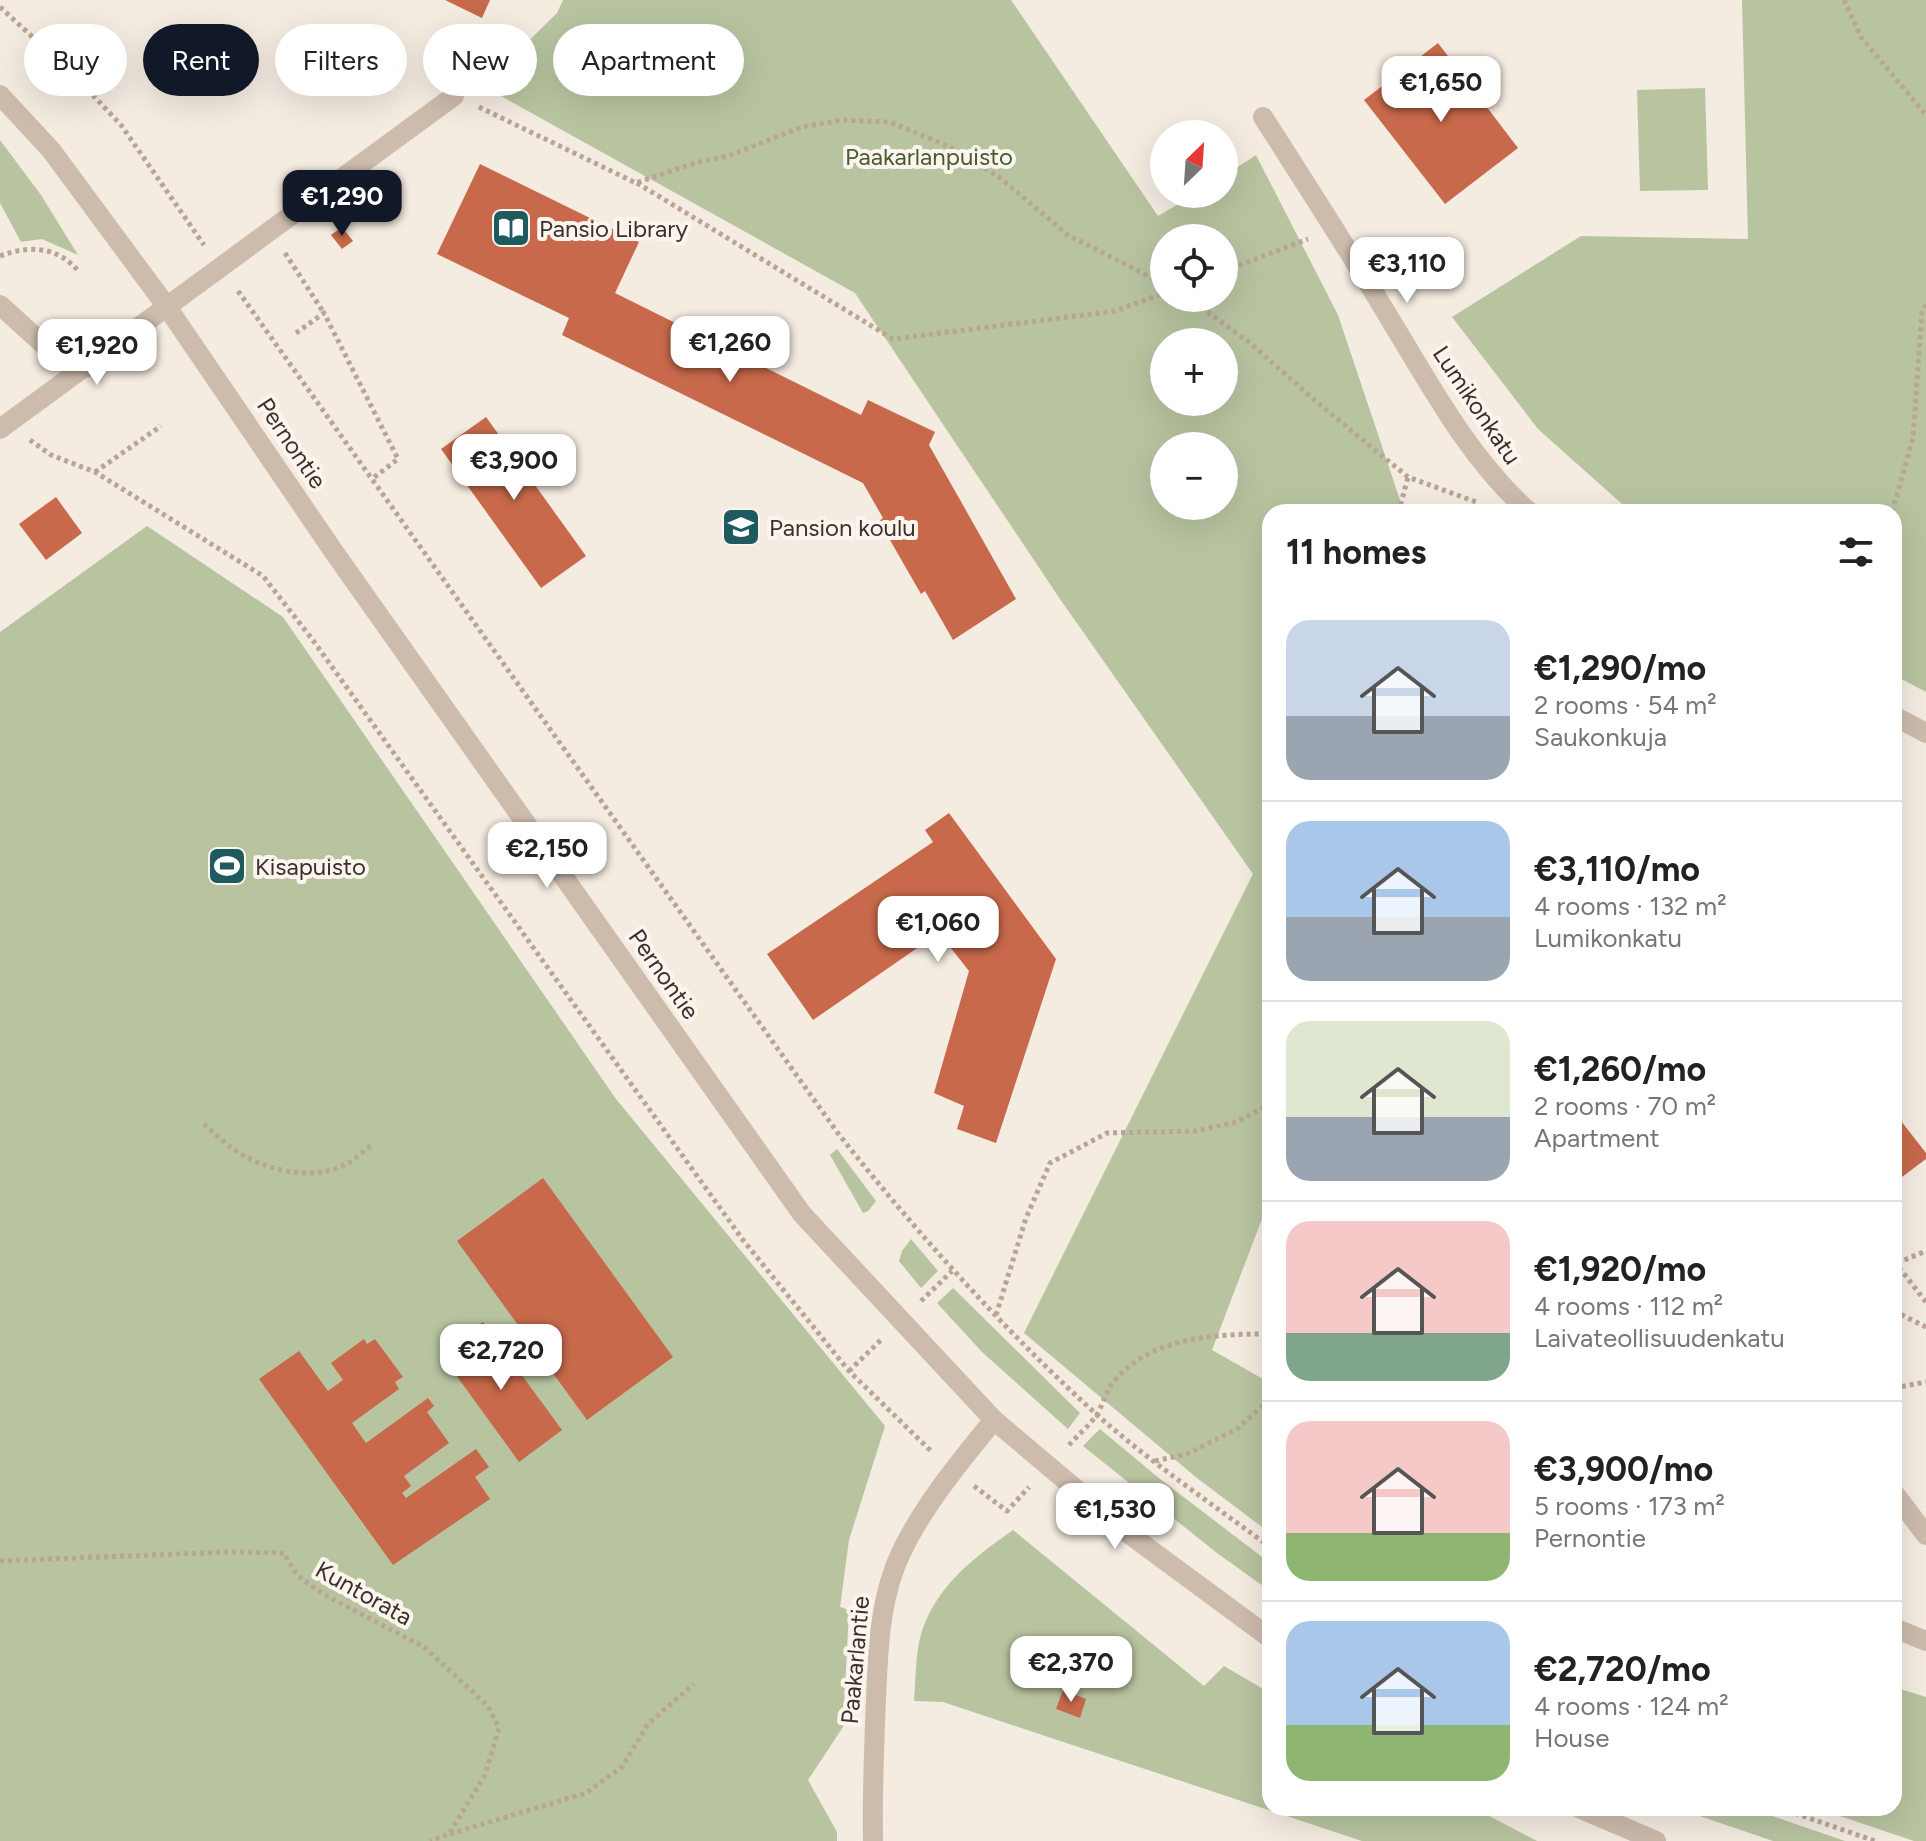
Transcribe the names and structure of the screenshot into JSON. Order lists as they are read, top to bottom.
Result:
{
  "streets": {
    "street": ["Lumikonkatu", "Pernontie", "Paakarlantie"],
    "path": ["Kuntorata"]
  },
  "crossings": [
    ["Pernontie", "Paakarlantie"]
  ],
  "parks": ["Paakarlanpuisto"],
  "places": {
    "library": ["Pansio Library"],
    "school or university": ["Pansion koulu"],
    "sports": ["Kisapuisto"]
  },
  "north": "top right",
  "page": {
    "chip": [
      "Buy",
      "Rent",
      "Filters",
      "New",
      "Apartment"
    ],
    "price": [
      "€1,650",
      "€1,290",
      "€3,110",
      "€1,260",
      "€1,920",
      "€3,900",
      "€2,150",
      "€1,060",
      "€2,720",
      "€1,530",
      "€2,370"
    ],
    "map_buttons": ["+", "−"],
    "heading": "11 homes",
    "list": [
      {
        "name": "€1,290/mo",
        "note": "2 rooms · 54 m² · Saukonkuja"
      },
      {
        "name": "€3,110/mo",
        "note": "4 rooms · 132 m² · Lumikonkatu"
      },
      {
        "name": "€1,260/mo",
        "note": "2 rooms · 70 m² · Apartment"
      },
      {
        "name": "€1,920/mo",
        "note": "4 rooms · 112 m² · Laivateollisuudenkatu"
      },
      {
        "name": "€3,900/mo",
        "note": "5 rooms · 173 m² · Pernontie"
      },
      {
        "name": "€2,720/mo",
        "note": "4 rooms · 124 m² · House"
      }
    ]
  }
}
